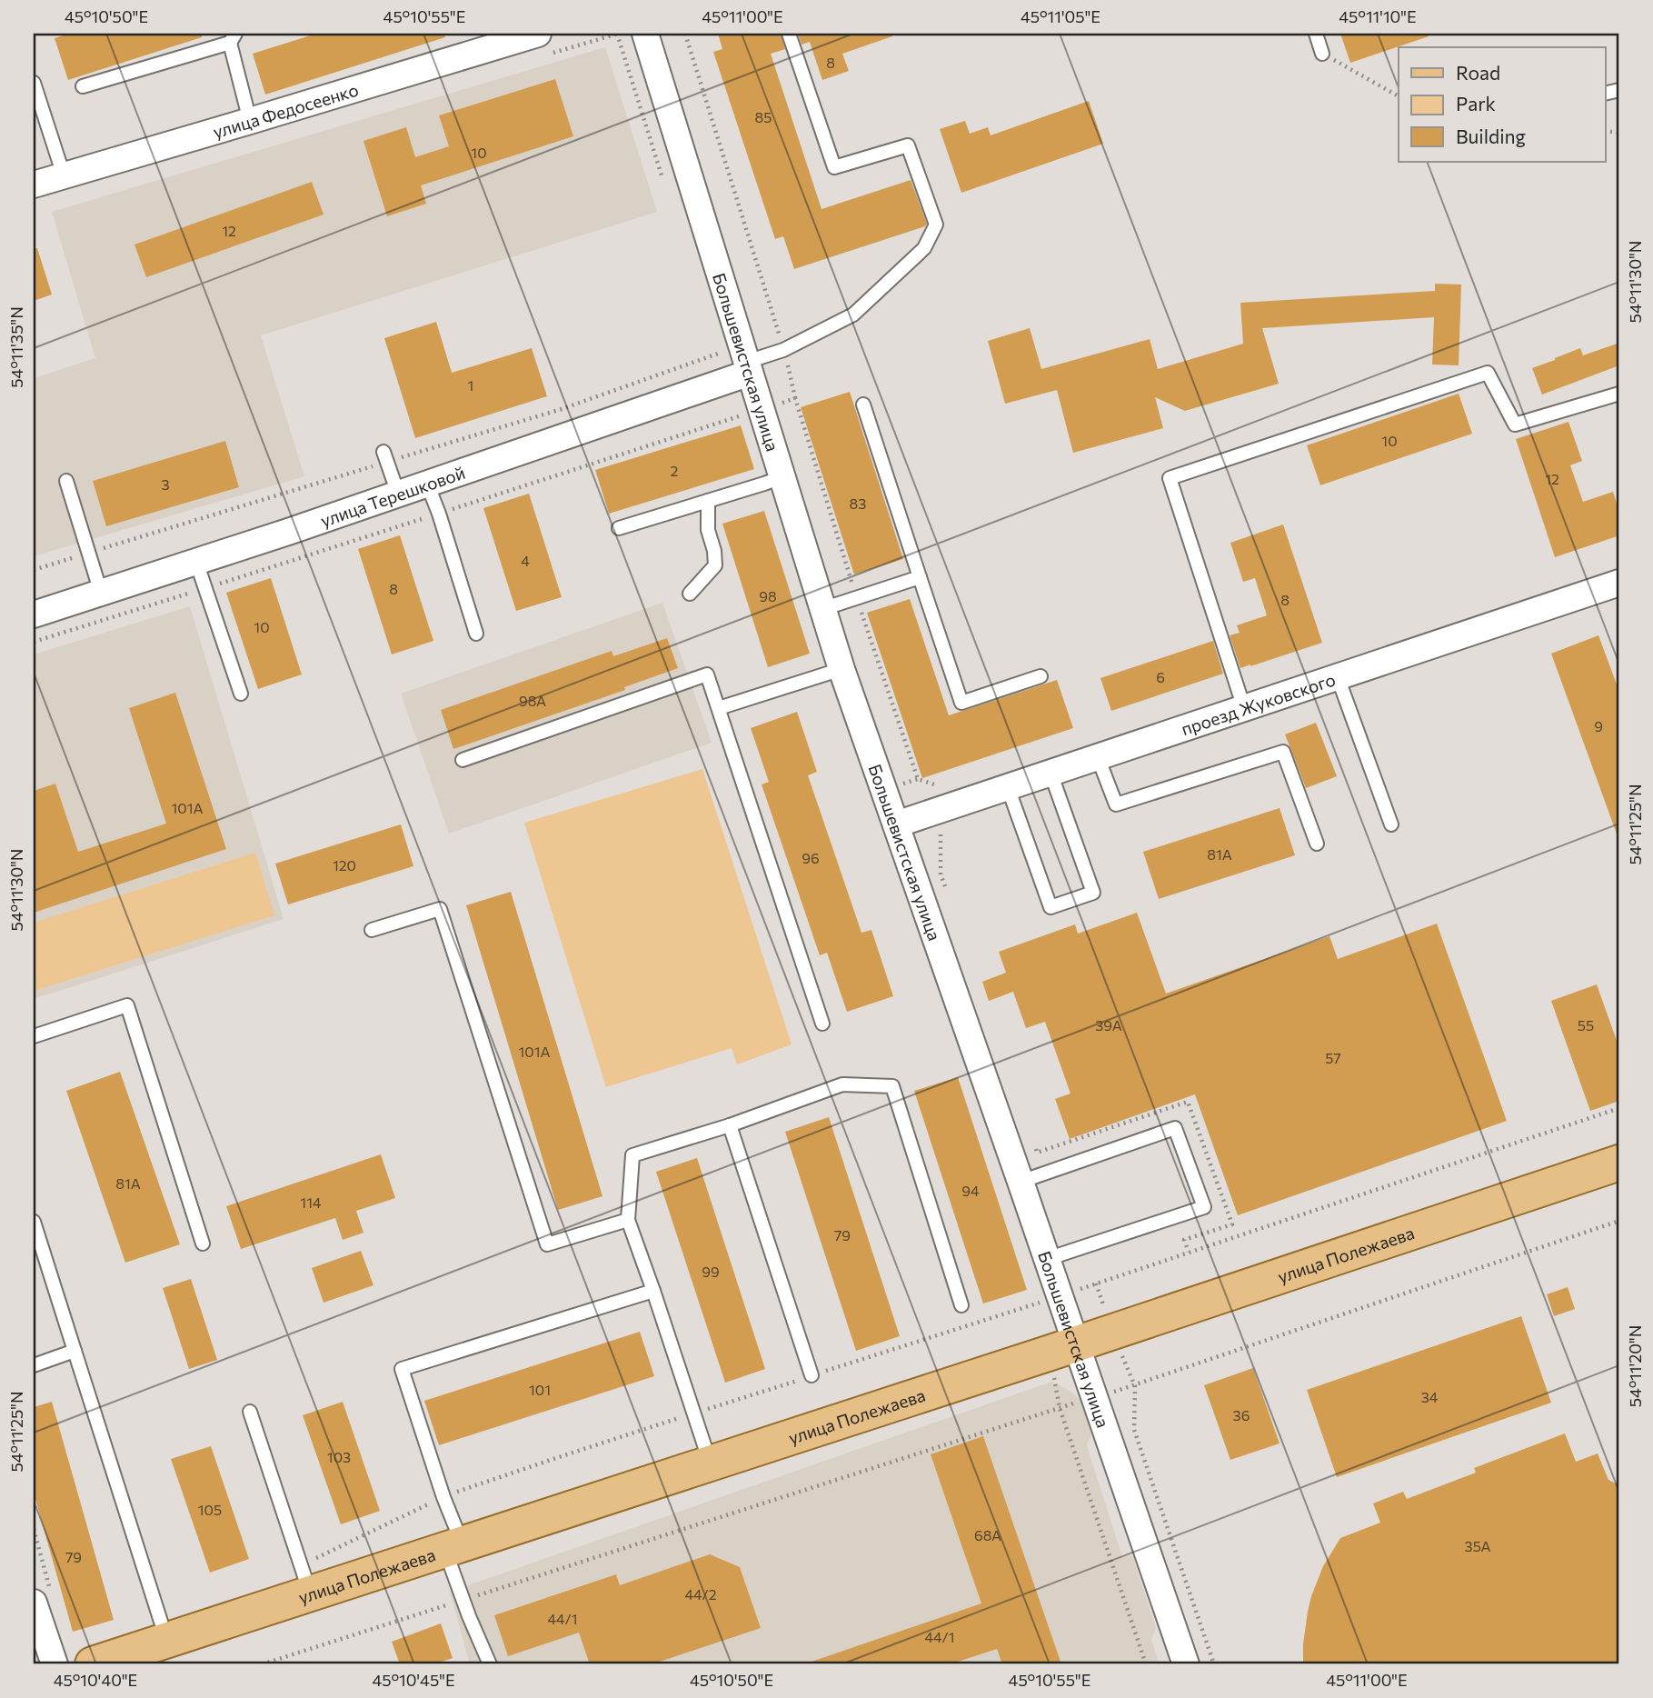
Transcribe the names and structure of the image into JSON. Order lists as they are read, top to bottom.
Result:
{
  "streets": {
    "main road": ["улица Полежаева"],
    "street": [
      "улица Федосеенко",
      "Большевистская улица",
      "улица Терешковой",
      "проезд Жуковского"
    ]
  },
  "crossings": [
    ["Большевистская улица", "улица Терешковой"],
    ["Большевистская улица", "проезд Жуковского"],
    ["Большевистская улица", "улица Полежаева"]
  ],
  "house_numbers": [
    "8",
    "85",
    "10",
    "12",
    "1",
    "10",
    "2",
    "12",
    "3",
    "83",
    "4",
    "8",
    "98",
    "8",
    "10",
    "6",
    "98А",
    "9",
    "101А",
    "81А",
    "96",
    "120",
    "39А",
    "55",
    "101А",
    "57",
    "81А",
    "94",
    "114",
    "79",
    "99",
    "101",
    "34",
    "36",
    "103",
    "105",
    "68А",
    "35А",
    "79",
    "44/2",
    "44/1",
    "44/1"
  ],
  "legend": ["Road", "Park", "Building"],
  "coordinates": [
    "45°10'50\"E",
    "45°10'55\"E",
    "45°11'00\"E",
    "45°11'05\"E",
    "45°11'10\"E",
    "54°11'30\"N",
    "54°11'35\"N",
    "54°11'25\"N",
    "54°11'20\"N",
    "45°10'40\"E",
    "45°10'45\"E"
  ]
}
